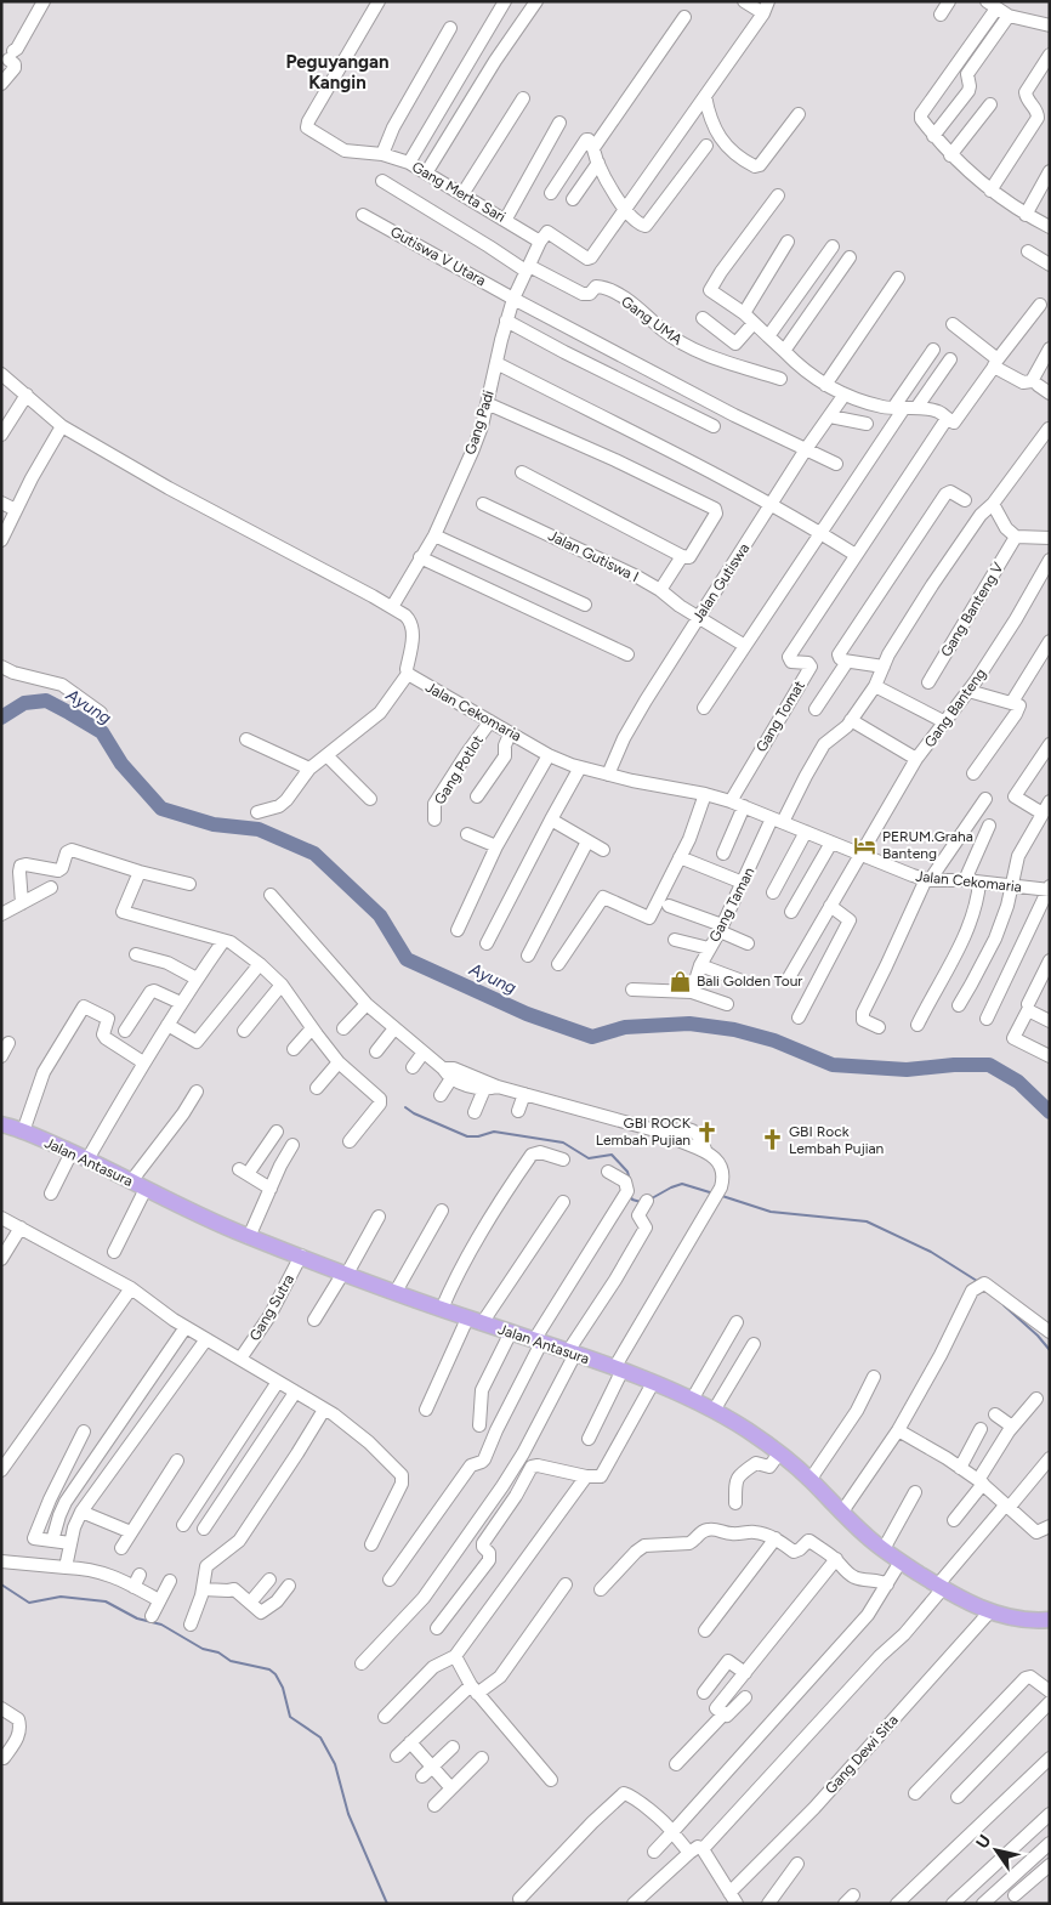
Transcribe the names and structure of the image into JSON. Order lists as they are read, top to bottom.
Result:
{
  "streets": {
    "main road": ["Jalan Antasura"],
    "street": [
      "Gang Merta Sari",
      "Gutiswa V Utara",
      "Gang UMA",
      "Gang Padi",
      "Jalan Gutiswa I",
      "Jalan Gutiswa",
      "Gang Banteng V",
      "Gang Banteng",
      "Jalan Cekomaria",
      "Gang Tomat",
      "Gang Potlot",
      "Gang Taman",
      "Gang Sutra",
      "Gang Dewi Sita"
    ]
  },
  "crossings": [
    ["Gang Merta Sari", "Gang Padi"],
    ["Gutiswa V Utara", "Gang Padi"],
    ["Gutiswa V Utara", "Jalan Gutiswa"],
    ["Gang UMA", "Gang Padi"],
    ["Gang Padi", "Jalan Cekomaria"],
    ["Jalan Gutiswa I", "Jalan Gutiswa"],
    ["Jalan Gutiswa", "Jalan Cekomaria"],
    ["Gang Banteng", "Jalan Cekomaria"],
    ["Jalan Cekomaria", "Gang Tomat"],
    ["Jalan Cekomaria", "Gang Potlot"],
    ["Jalan Cekomaria", "Gang Taman"],
    ["Jalan Antasura", "Gang Sutra"],
    ["Jalan Antasura", "Gang Dewi Sita"]
  ],
  "districts": ["Peguyangan Kangin"],
  "water": ["Ayung"],
  "places": {
    "hotel": ["PERUM.Graha Banteng"],
    "shop": ["Bali Golden Tour"],
    "church": ["GBI ROCK Lembah Pujian", "GBI Rock Lembah Pujian"]
  },
  "north": "top left"
}
